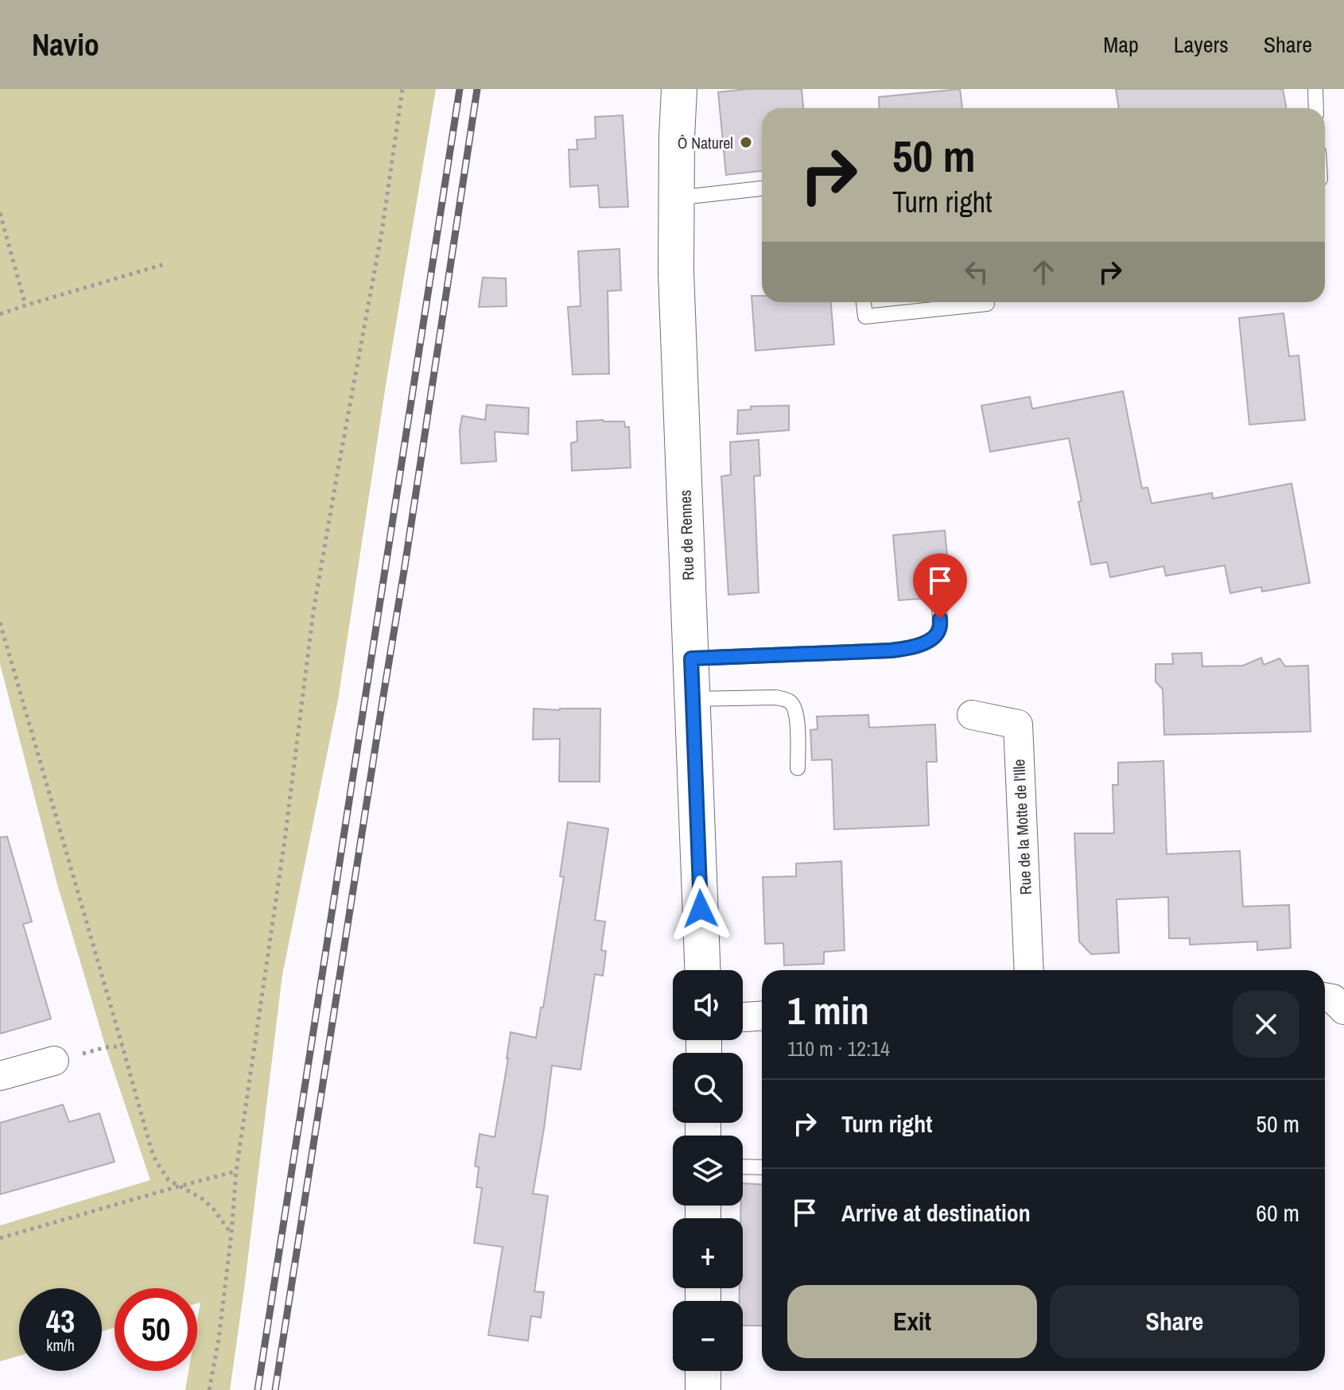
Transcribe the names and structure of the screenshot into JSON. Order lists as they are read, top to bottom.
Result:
{
  "streets": {
    "main road": ["Rue de Rennes"],
    "street": ["Rue de la Motte de l'Ille"]
  },
  "places": ["Ô Naturel"],
  "page": {
    "header": "Navio",
    "nav": ["Map", "Layers", "Share"],
    "turn": ["50 m", "Turn right"],
    "map_buttons": ["+", "−"],
    "heading": ["1 min", "110 m · 12:14"],
    "list": [
      {
        "name": "Turn right",
        "value": "50 m"
      },
      {
        "name": "Arrive at destination",
        "value": "60 m"
      }
    ],
    "buttons": ["Exit", "Share"],
    "speed": "43 km/h",
    "limit": "50"
  }
}
